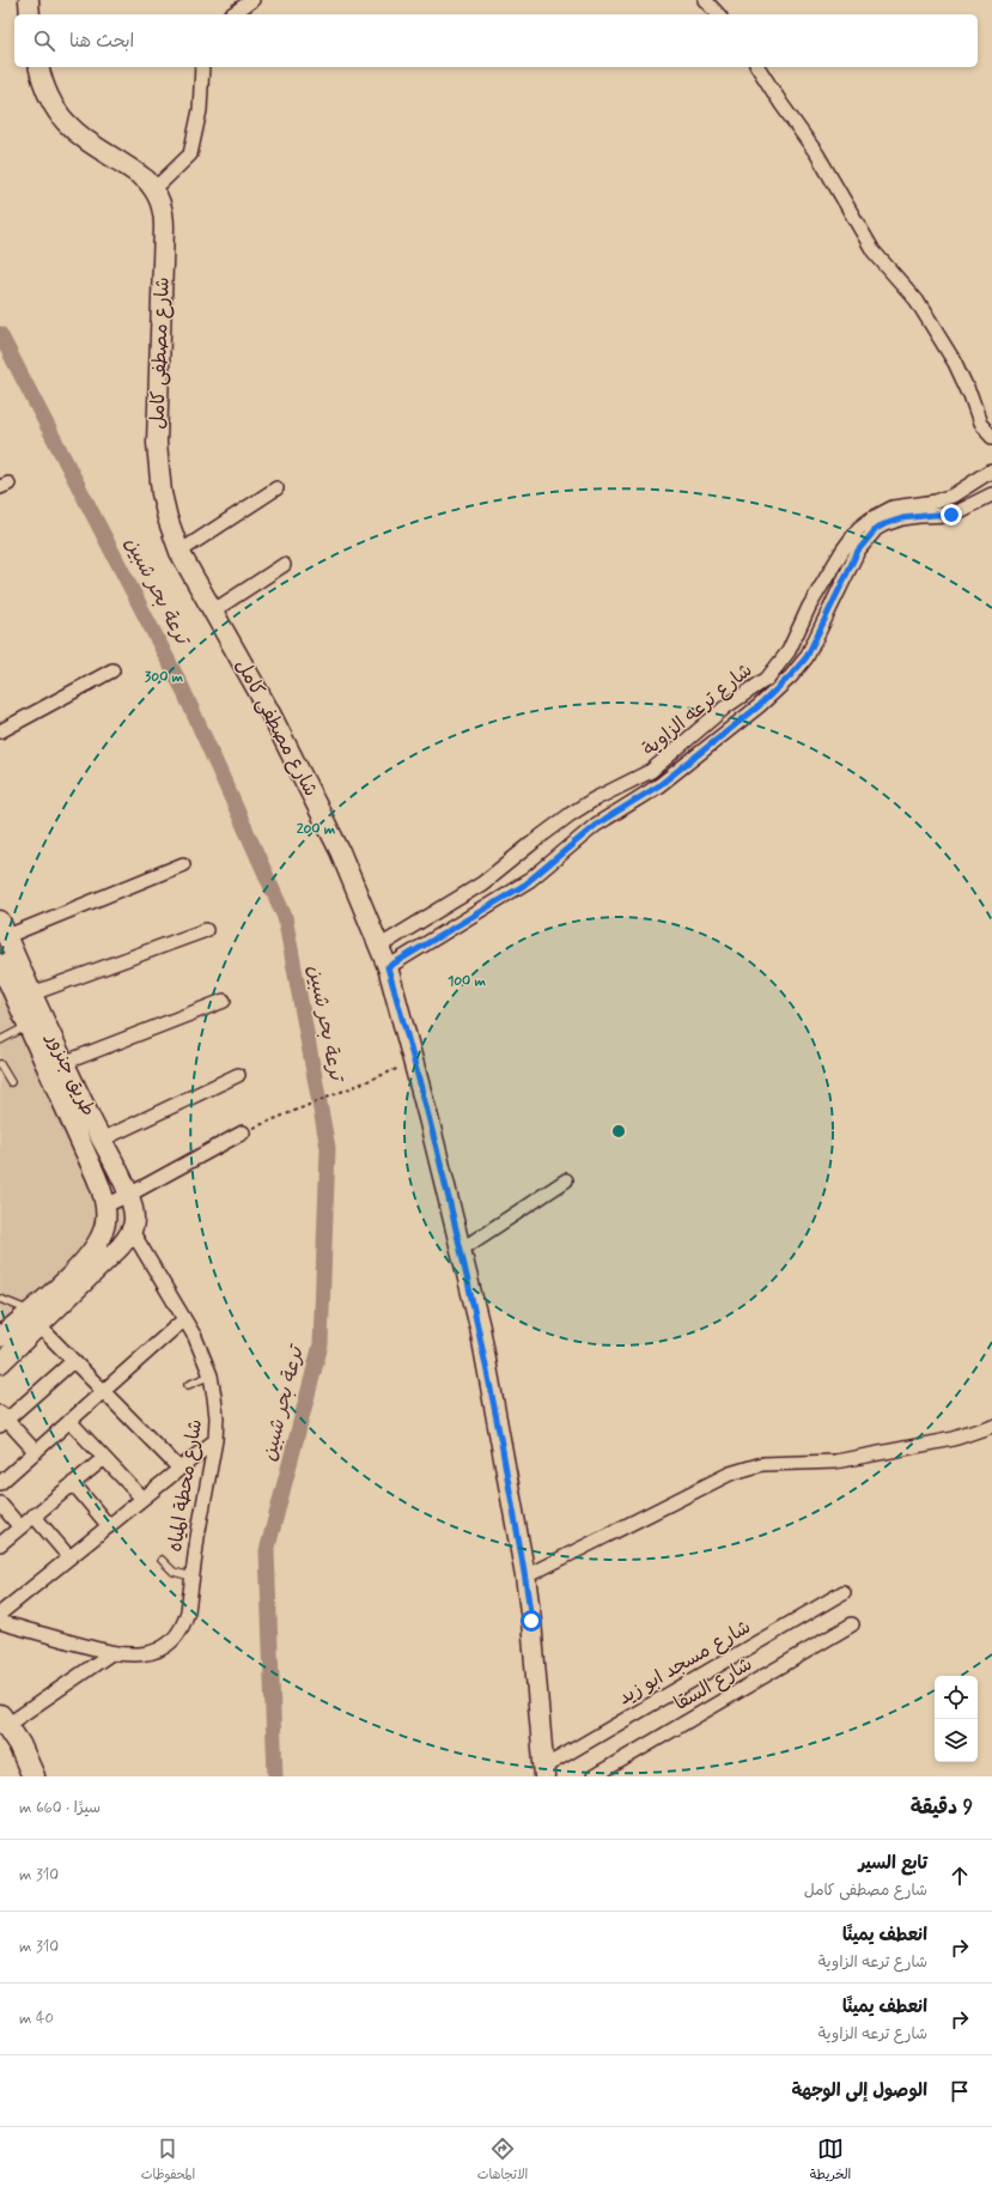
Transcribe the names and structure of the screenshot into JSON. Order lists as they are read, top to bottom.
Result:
{
  "streets": {
    "main road": ["شارع مصطفى كامل", "طريق جنزور"],
    "street": [
      "شارع ترعه الزاوية",
      "شارع محطة المياه",
      "شارع مسجد ابو زيد",
      "شارع السقا"
    ]
  },
  "crossings": [
    ["شارع مصطفى كامل", "شارع ترعه الزاوية"],
    ["شارع مصطفى كامل", "شارع مسجد ابو زيد"],
    ["طريق جنزور", "شارع محطة المياه"]
  ],
  "water": ["ترعة بحر شبين"],
  "page": {
    "search": "ابحث هنا",
    "heading": ["9 دقيقة", "سيرًا · 660 m"],
    "list": [
      ["تابع السير", "شارع مصطفى كامل", "310 m"],
      ["انعطف يمينًا", "شارع ترعه الزاوية", "310 m"],
      ["انعطف يمينًا", "شارع ترعه الزاوية", "40 m"],
      "الوصول إلى الوجهة"
    ],
    "nav": ["الخريطة", "الاتجاهات", "المحفوظات"]
  },
  "rings": ["300 m", "200 m", "100 m"]
}
